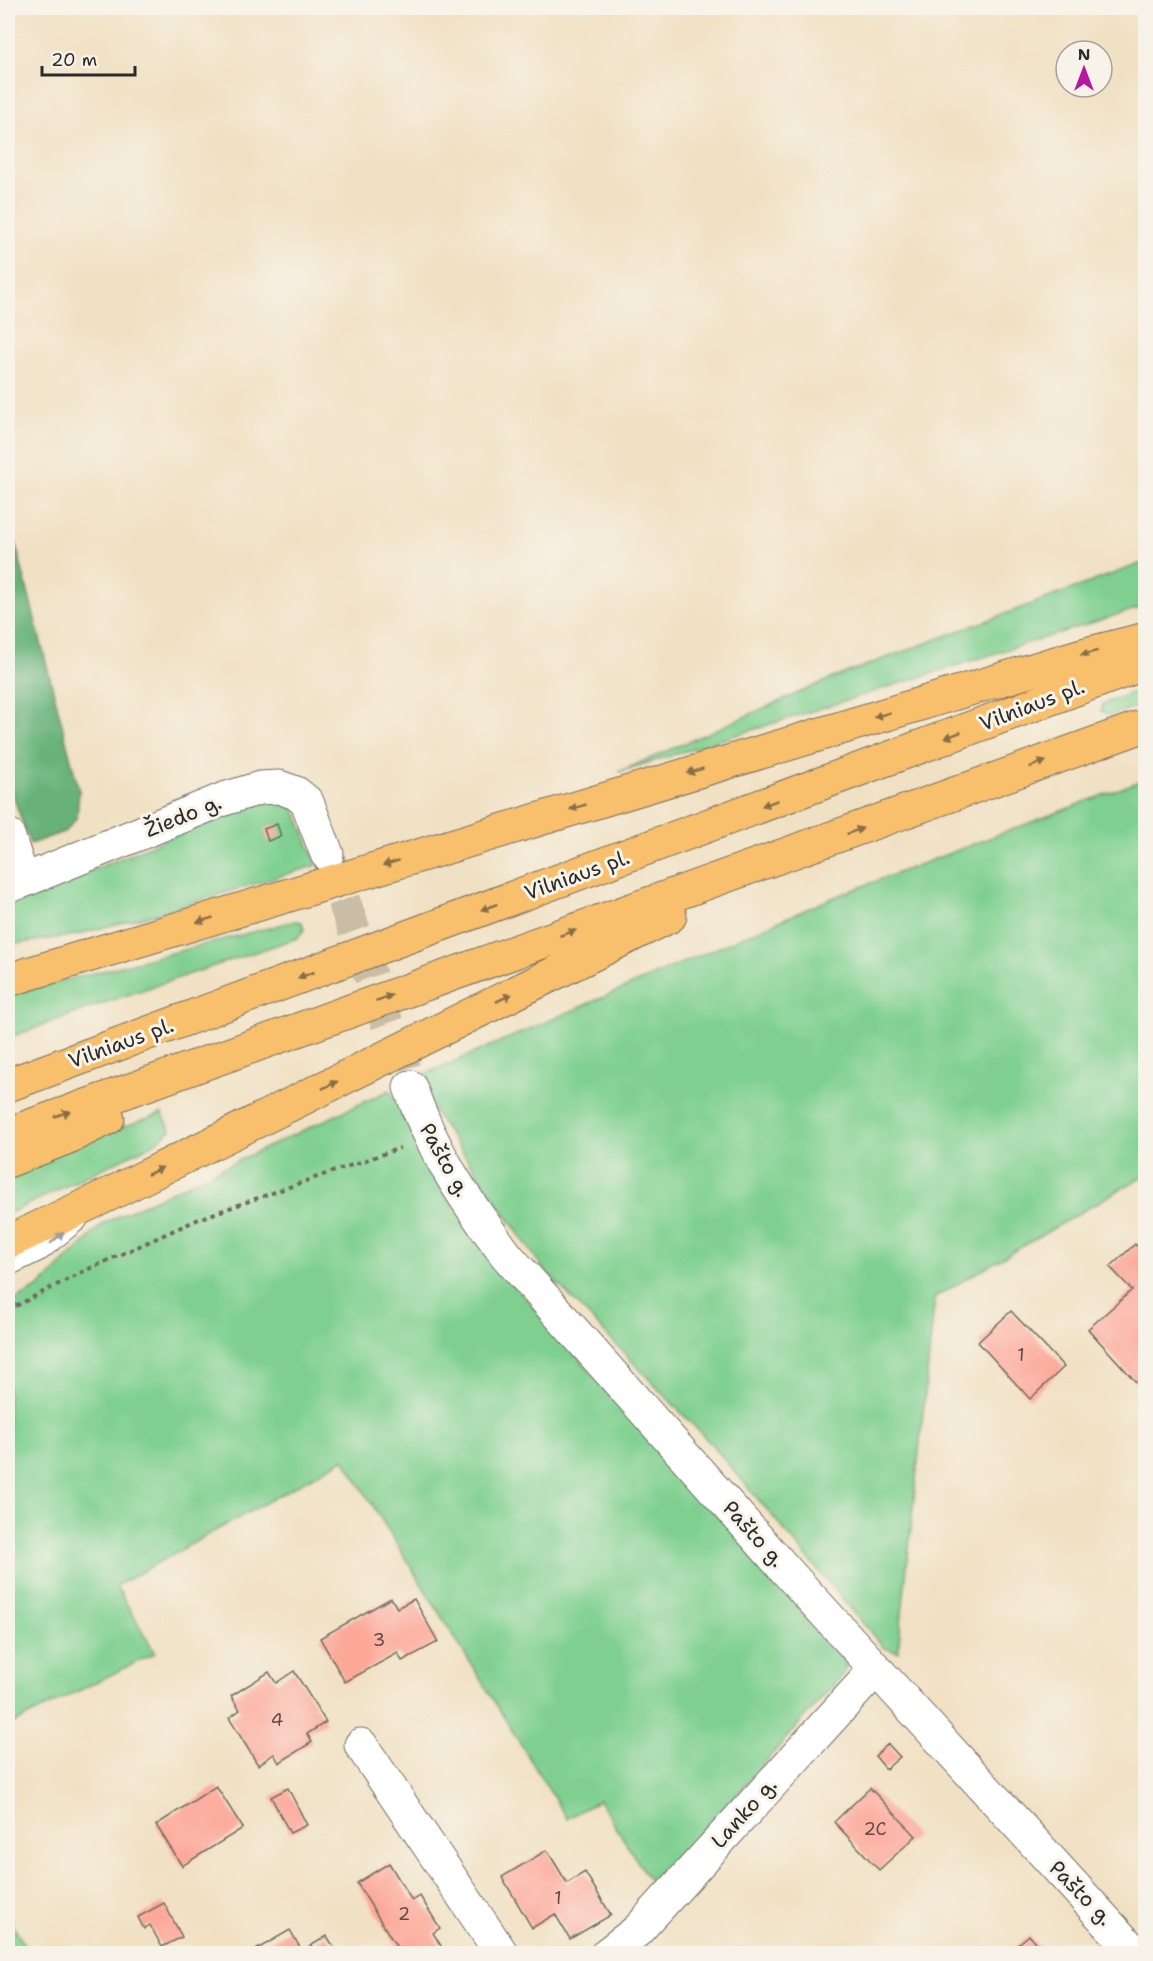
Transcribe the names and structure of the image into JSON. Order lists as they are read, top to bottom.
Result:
{
  "streets": {
    "highway": ["Vilniaus pl."],
    "street": ["Žiedo g.", "Pašto g.", "Lanko g."]
  },
  "crossings": [
    ["Pašto g.", "Lanko g."]
  ],
  "house_numbers": [
    "1",
    "3",
    "4",
    "2C",
    "1",
    "2"
  ],
  "scale_bar": "20 m",
  "north": "top"
}
